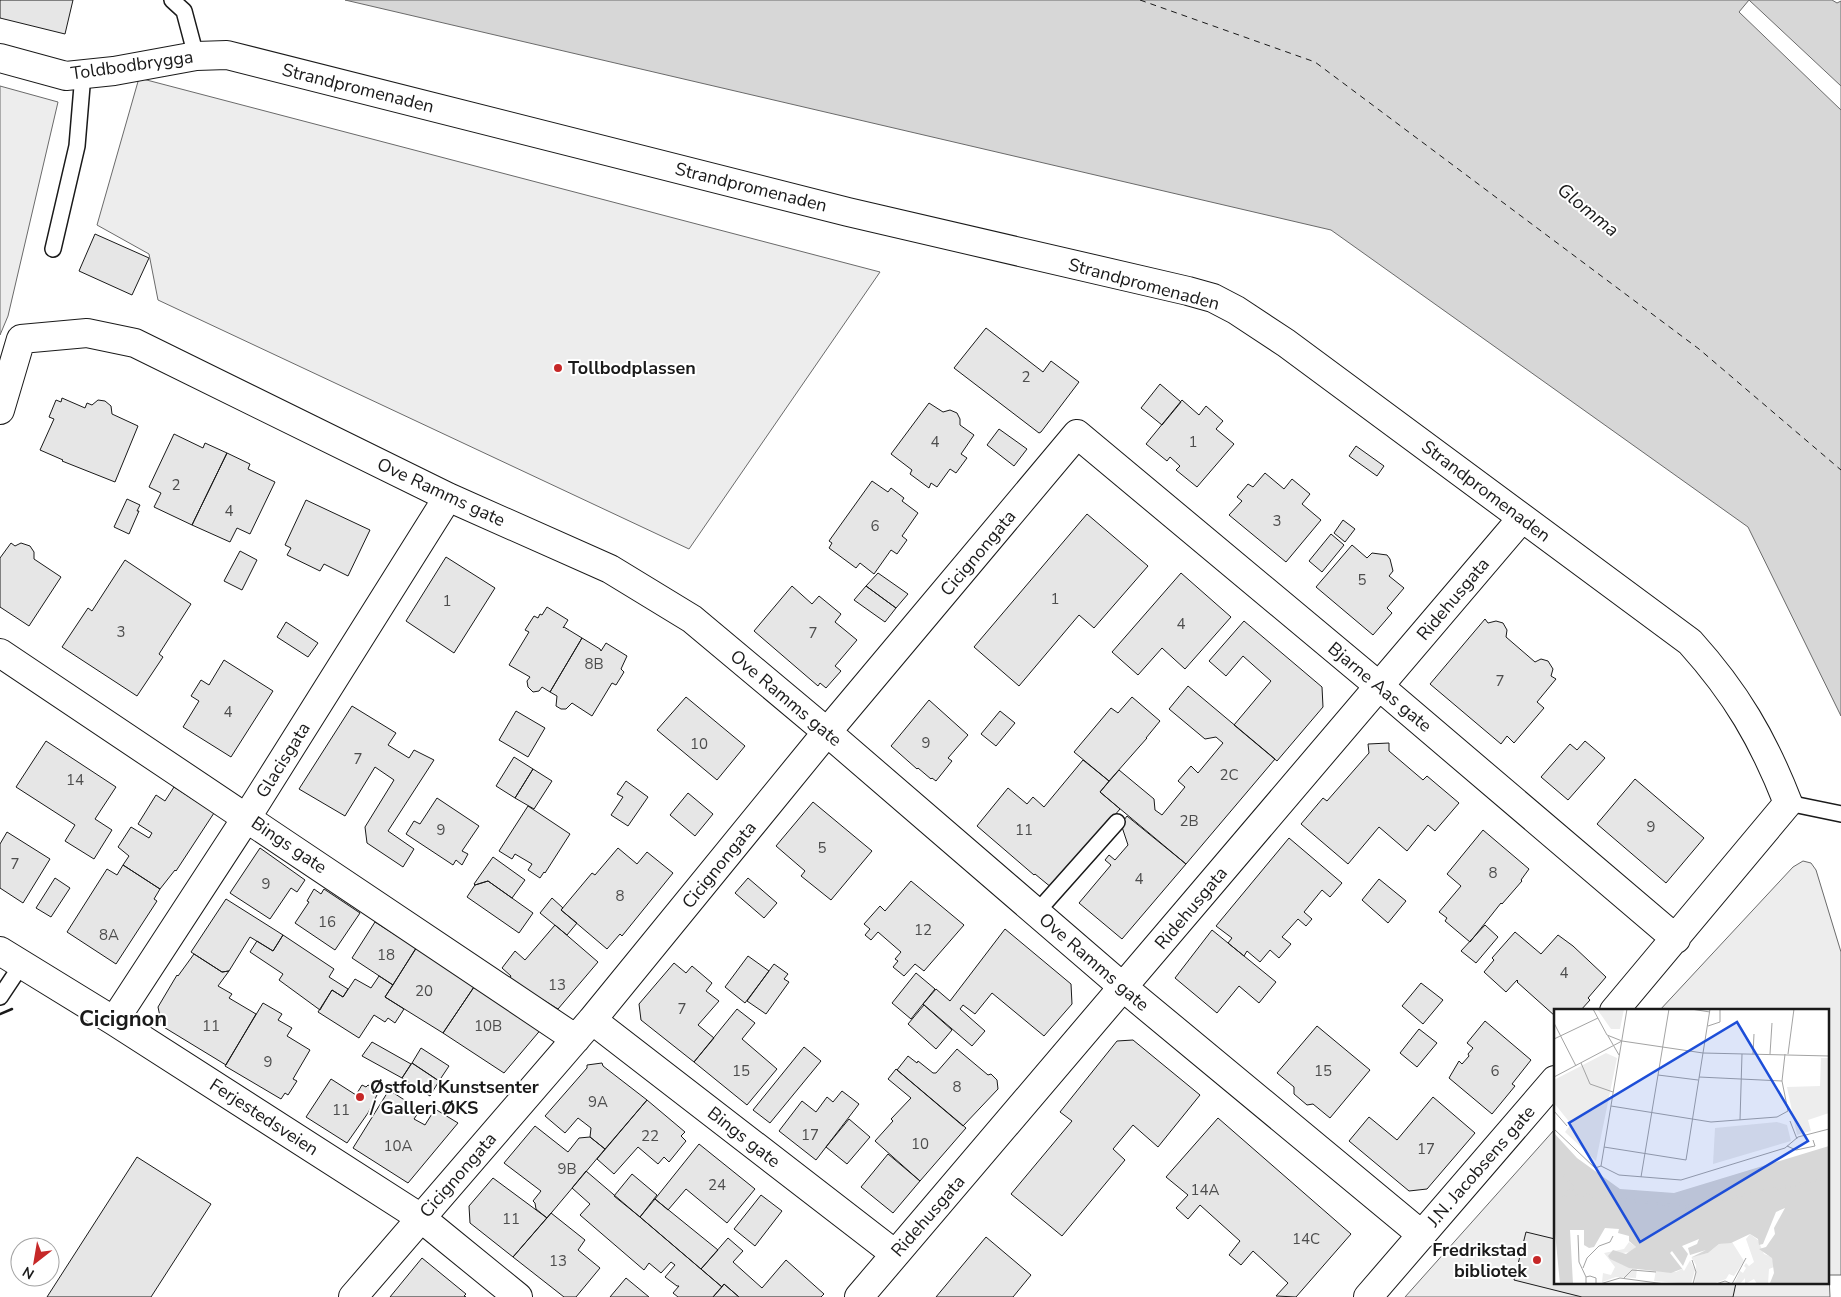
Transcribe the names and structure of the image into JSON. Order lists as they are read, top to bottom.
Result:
{
  "streets": {
    "street": [
      "Toldbodbrygga",
      "Strandpromenaden",
      "Ove Ramms gate",
      "Cicignongata",
      "Ridehusgata",
      "Bjarne Aas gate",
      "Glacisgata",
      "Bings gate",
      "Ferjestedsveien",
      "J.N. Jacobsens gate"
    ]
  },
  "crossings": [
    ["Toldbodbrygga", "Strandpromenaden"],
    ["Strandpromenaden", "Ridehusgata"],
    ["Ove Ramms gate", "Cicignongata"],
    ["Ove Ramms gate", "Ridehusgata"],
    ["Ove Ramms gate", "Glacisgata"],
    ["Ove Ramms gate", "J.N. Jacobsens gate"],
    ["Cicignongata", "Bjarne Aas gate"],
    ["Cicignongata", "Bings gate"],
    ["Cicignongata", "Ferjestedsveien"],
    ["Ridehusgata", "Bjarne Aas gate"],
    ["Ridehusgata", "Bings gate"],
    ["Glacisgata", "Bings gate"],
    ["Glacisgata", "Ferjestedsveien"]
  ],
  "districts": ["Cicignon"],
  "water": ["Glomma"],
  "places": ["Tollbodplassen", "Østfold Kunstsenter / Galleri ØKS", "Fredrikstad bibliotek"],
  "house_numbers": [
    "2",
    "4",
    "1",
    "2",
    "4",
    "3",
    "6",
    "5",
    "1",
    "1",
    "4",
    "3",
    "7",
    "8B",
    "7",
    "4",
    "9",
    "10",
    "7",
    "2C",
    "14",
    "2B",
    "9",
    "9",
    "11",
    "5",
    "7",
    "8",
    "4",
    "9",
    "8",
    "16",
    "12",
    "8A",
    "18",
    "4",
    "13",
    "20",
    "7",
    "11",
    "10B",
    "9",
    "15",
    "15",
    "6",
    "8",
    "9A",
    "11",
    "17",
    "22",
    "10",
    "10A",
    "17",
    "9B",
    "24",
    "14A",
    "11",
    "14C",
    "13"
  ],
  "north": "bottom left"
}
